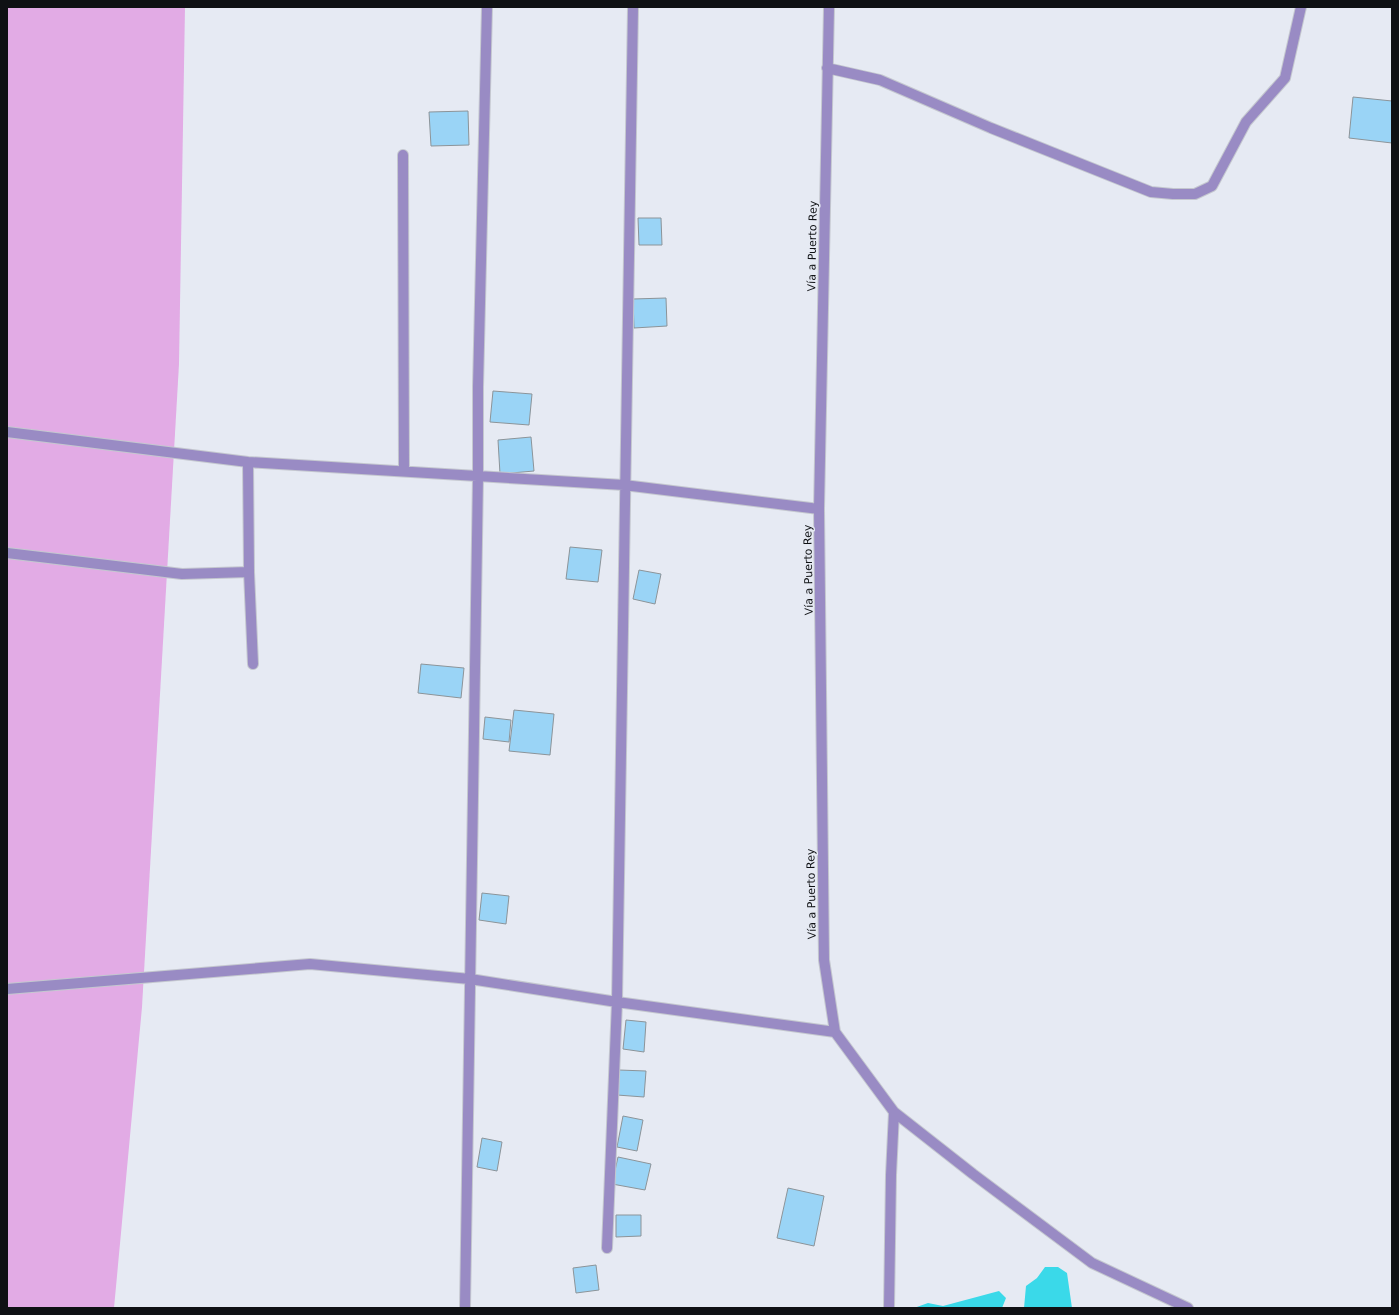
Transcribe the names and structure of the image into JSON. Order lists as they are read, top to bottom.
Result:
{
  "streets": {
    "street": ["Vía a Puerto Rey"]
  }
}
